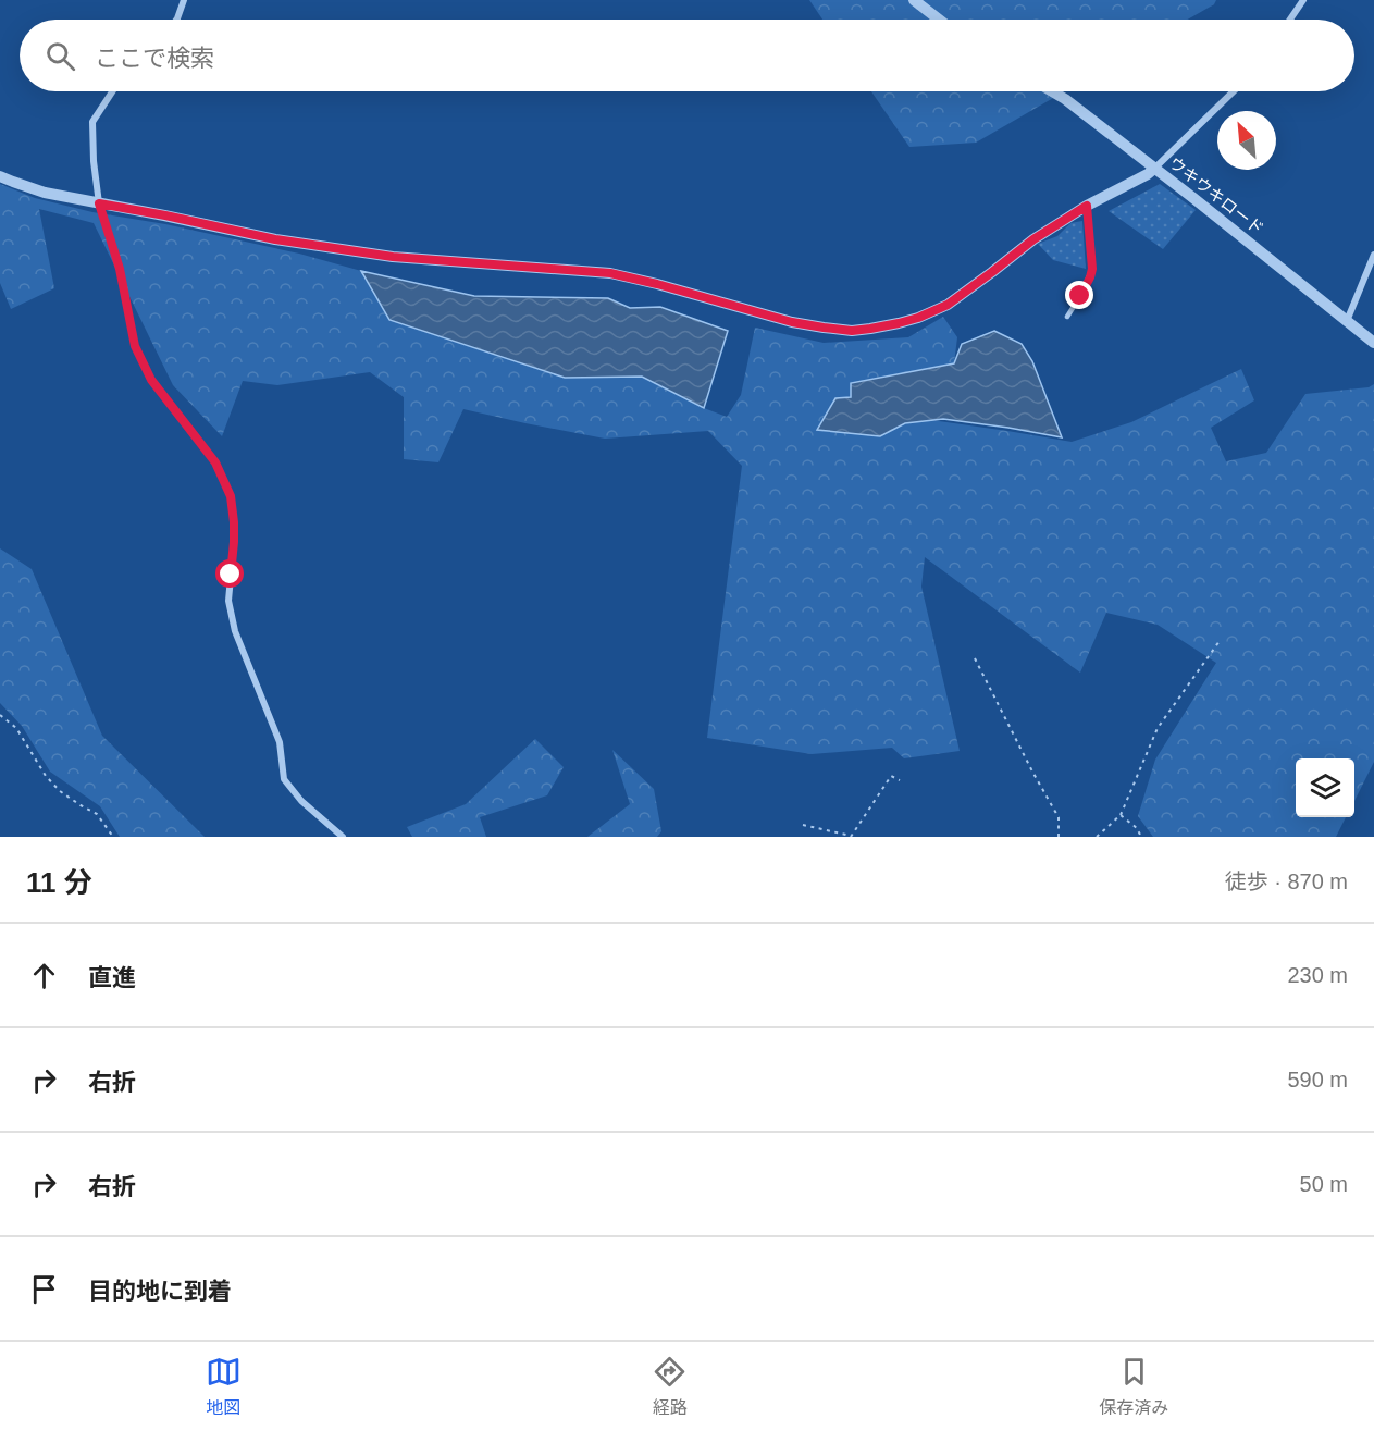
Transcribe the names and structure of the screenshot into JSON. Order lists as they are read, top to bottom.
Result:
{
  "streets": {
    "street": ["ウキウキロード"]
  },
  "north": "top left",
  "page": {
    "search": "ここで検索",
    "heading": ["11 分", "徒歩 · 870 m"],
    "list": [
      ["直進", "230 m"],
      ["右折", "590 m"],
      ["右折", "50 m"],
      "目的地に到着"
    ],
    "nav": ["地図", "経路", "保存済み"]
  }
}
